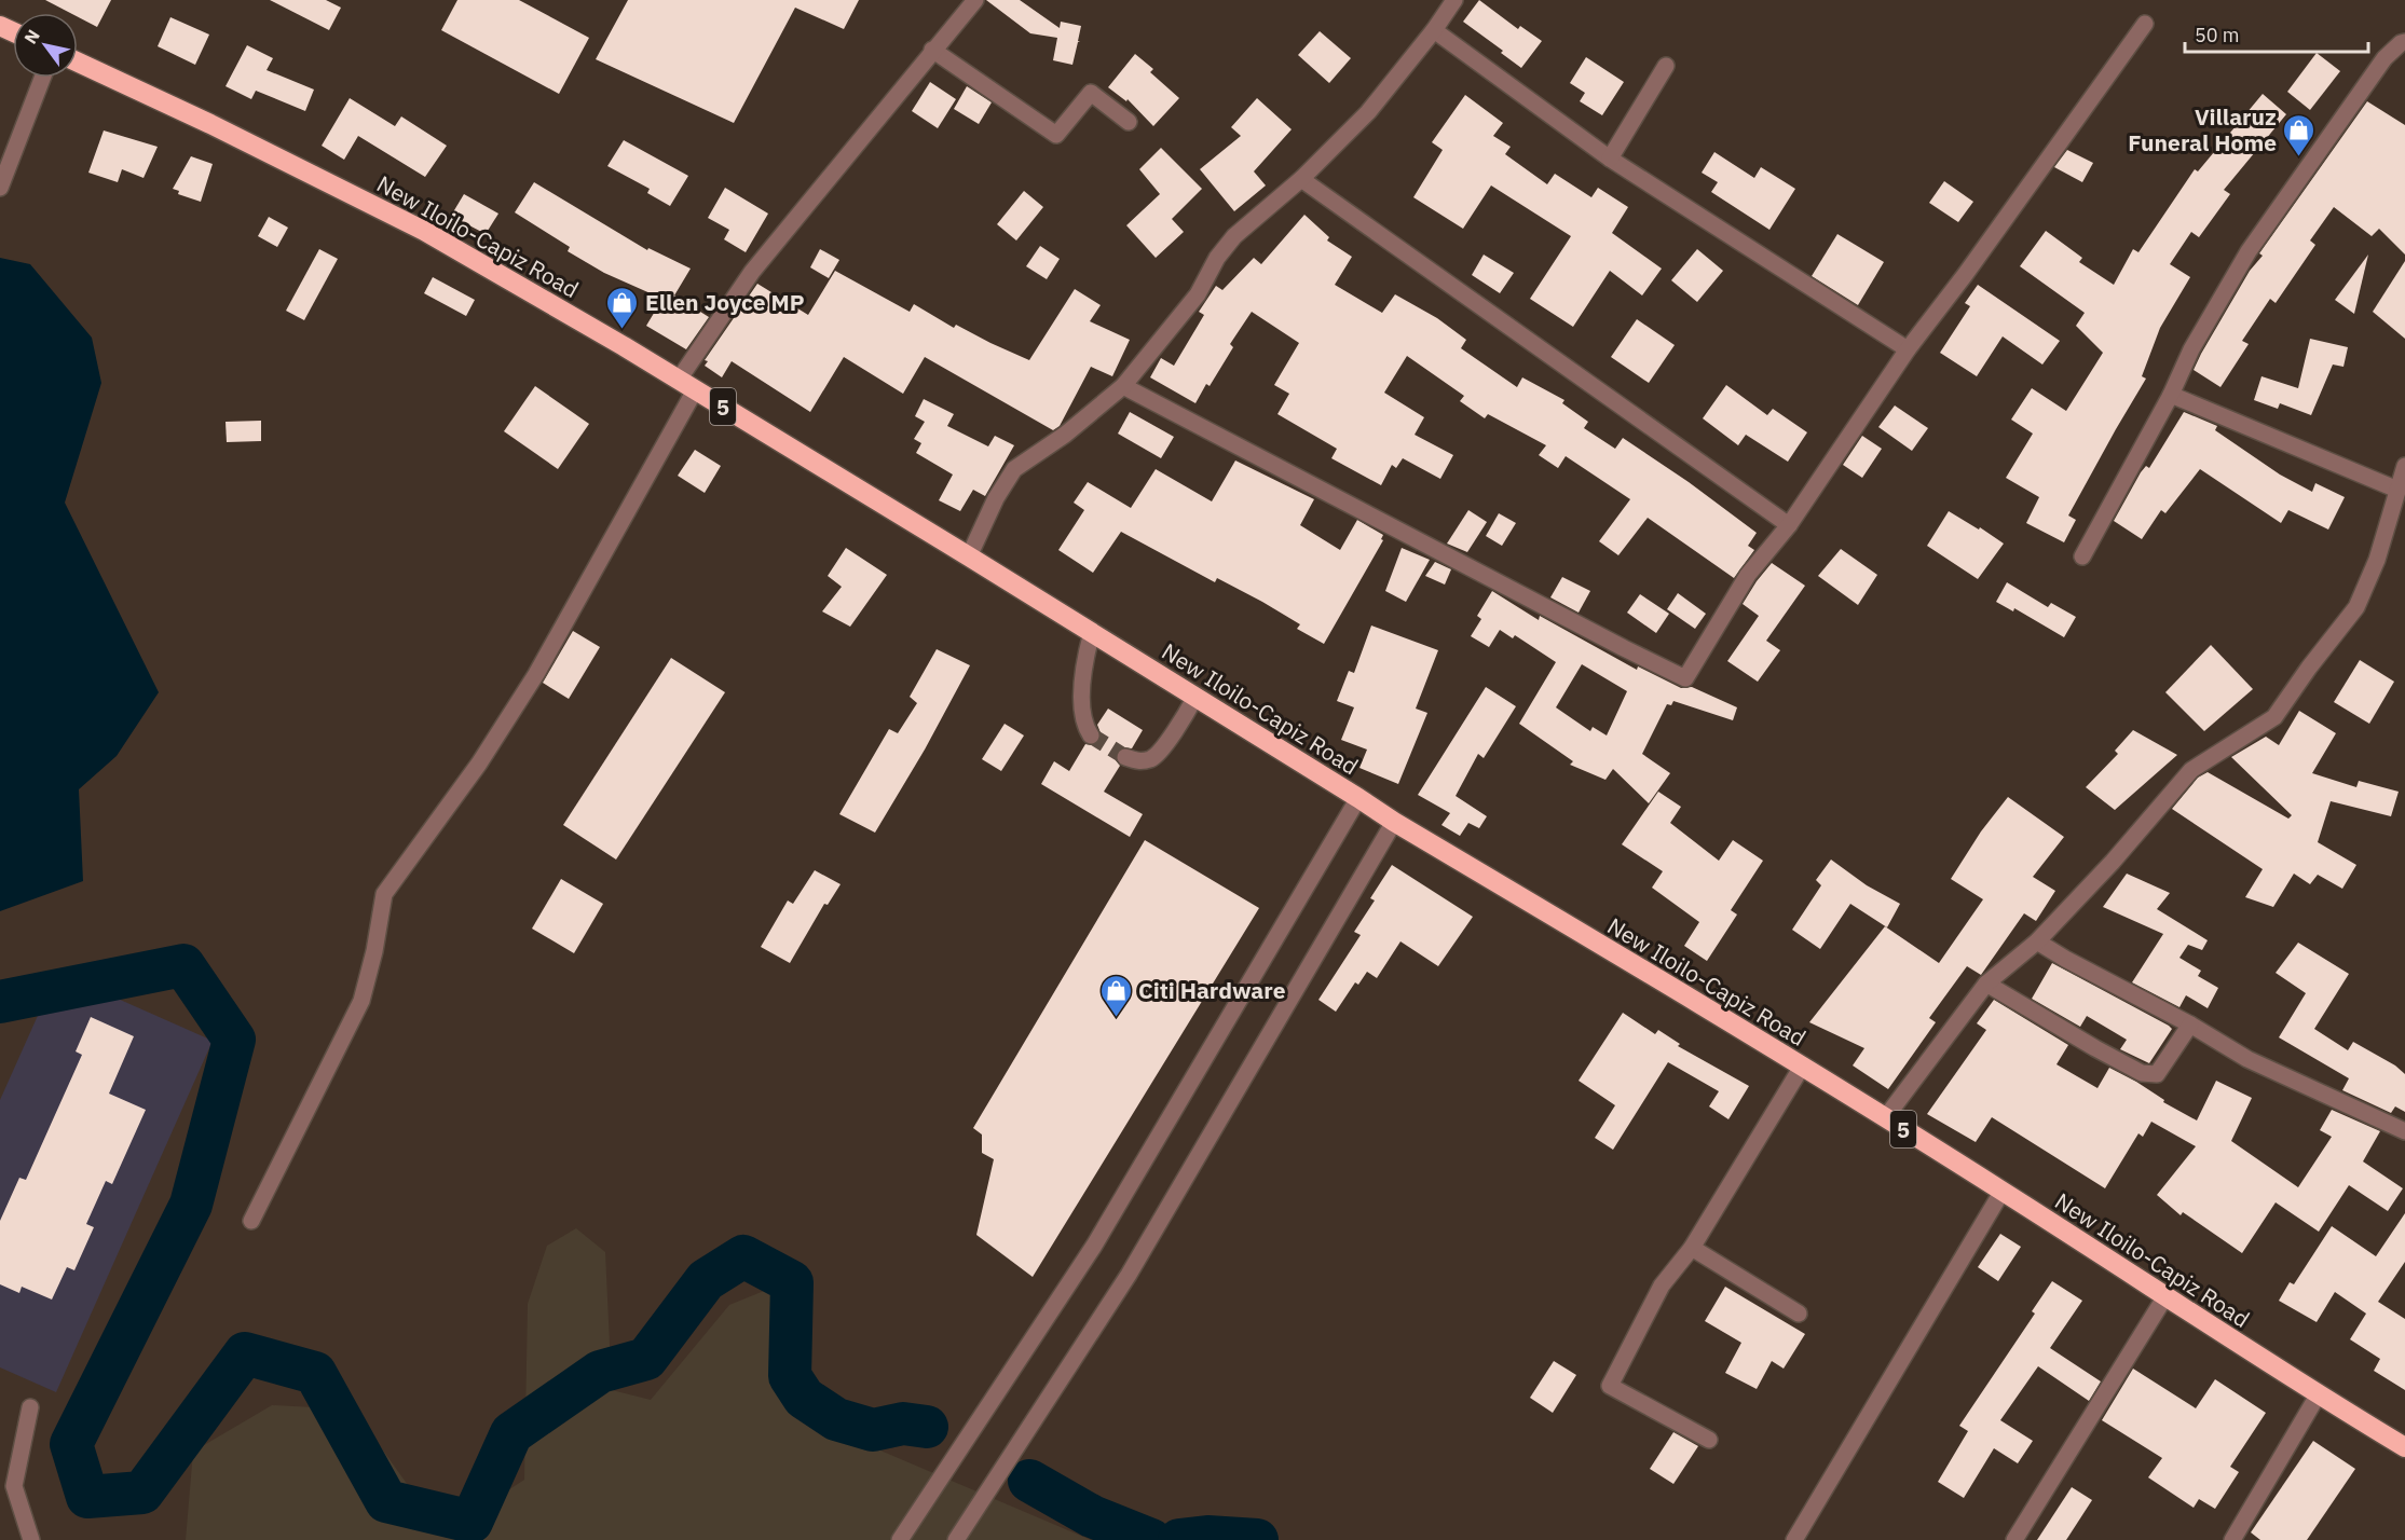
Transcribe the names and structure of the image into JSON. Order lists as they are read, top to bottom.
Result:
{
  "streets": {
    "highway": ["New Iloilo-Capiz Road", "5"]
  },
  "places": {
    "shop": ["Villaruz Funeral Home", "Ellen Joyce MP", "Citi Hardware"]
  },
  "scale_bar": "50 m",
  "north": "top left"
}
